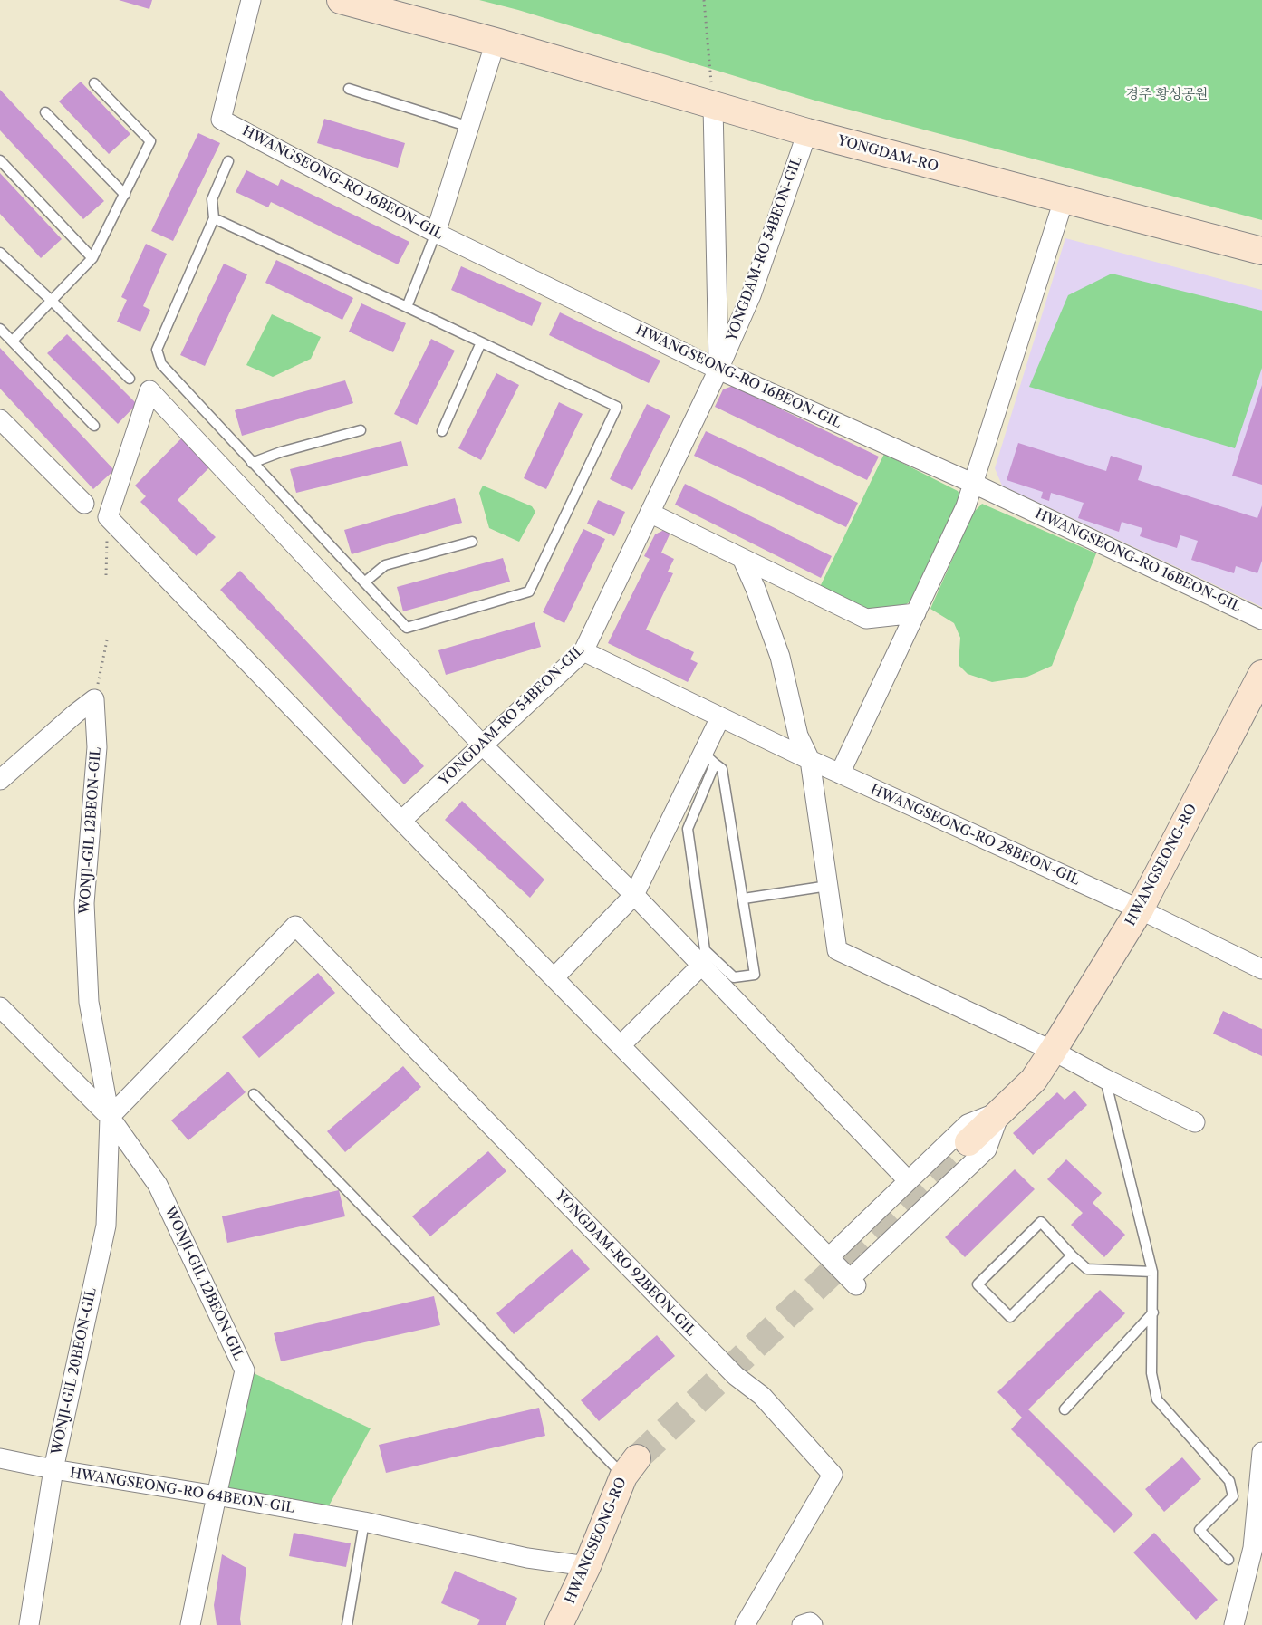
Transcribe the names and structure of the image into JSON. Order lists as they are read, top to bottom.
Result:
{
  "streets": {
    "main road": ["YONGDAM-RO", "HWANGSEONG-RO"],
    "street": [
      "HWANGSEONG-RO 16BEON-GIL",
      "YONGDAM-RO 54BEON-GIL",
      "WONJI-GIL 12BEON-GIL",
      "HWANGSEONG-RO 28BEON-GIL",
      "YONGDAM-RO 92BEON-GIL",
      "WONJI-GIL 20BEON-GIL",
      "HWANGSEONG-RO 64BEON-GIL"
    ]
  },
  "crossings": [
    ["YONGDAM-RO", "YONGDAM-RO 54BEON-GIL"],
    ["HWANGSEONG-RO 16BEON-GIL", "YONGDAM-RO 54BEON-GIL"],
    ["YONGDAM-RO 54BEON-GIL", "HWANGSEONG-RO 28BEON-GIL"],
    ["WONJI-GIL 12BEON-GIL", "YONGDAM-RO 92BEON-GIL"],
    ["WONJI-GIL 12BEON-GIL", "WONJI-GIL 20BEON-GIL"],
    ["WONJI-GIL 12BEON-GIL", "HWANGSEONG-RO 64BEON-GIL"],
    ["HWANGSEONG-RO 28BEON-GIL", "HWANGSEONG-RO"],
    ["HWANGSEONG-RO", "HWANGSEONG-RO 64BEON-GIL"],
    ["YONGDAM-RO 92BEON-GIL", "WONJI-GIL 20BEON-GIL"],
    ["WONJI-GIL 20BEON-GIL", "HWANGSEONG-RO 64BEON-GIL"]
  ],
  "parks": ["경주 황성공원"]
}
